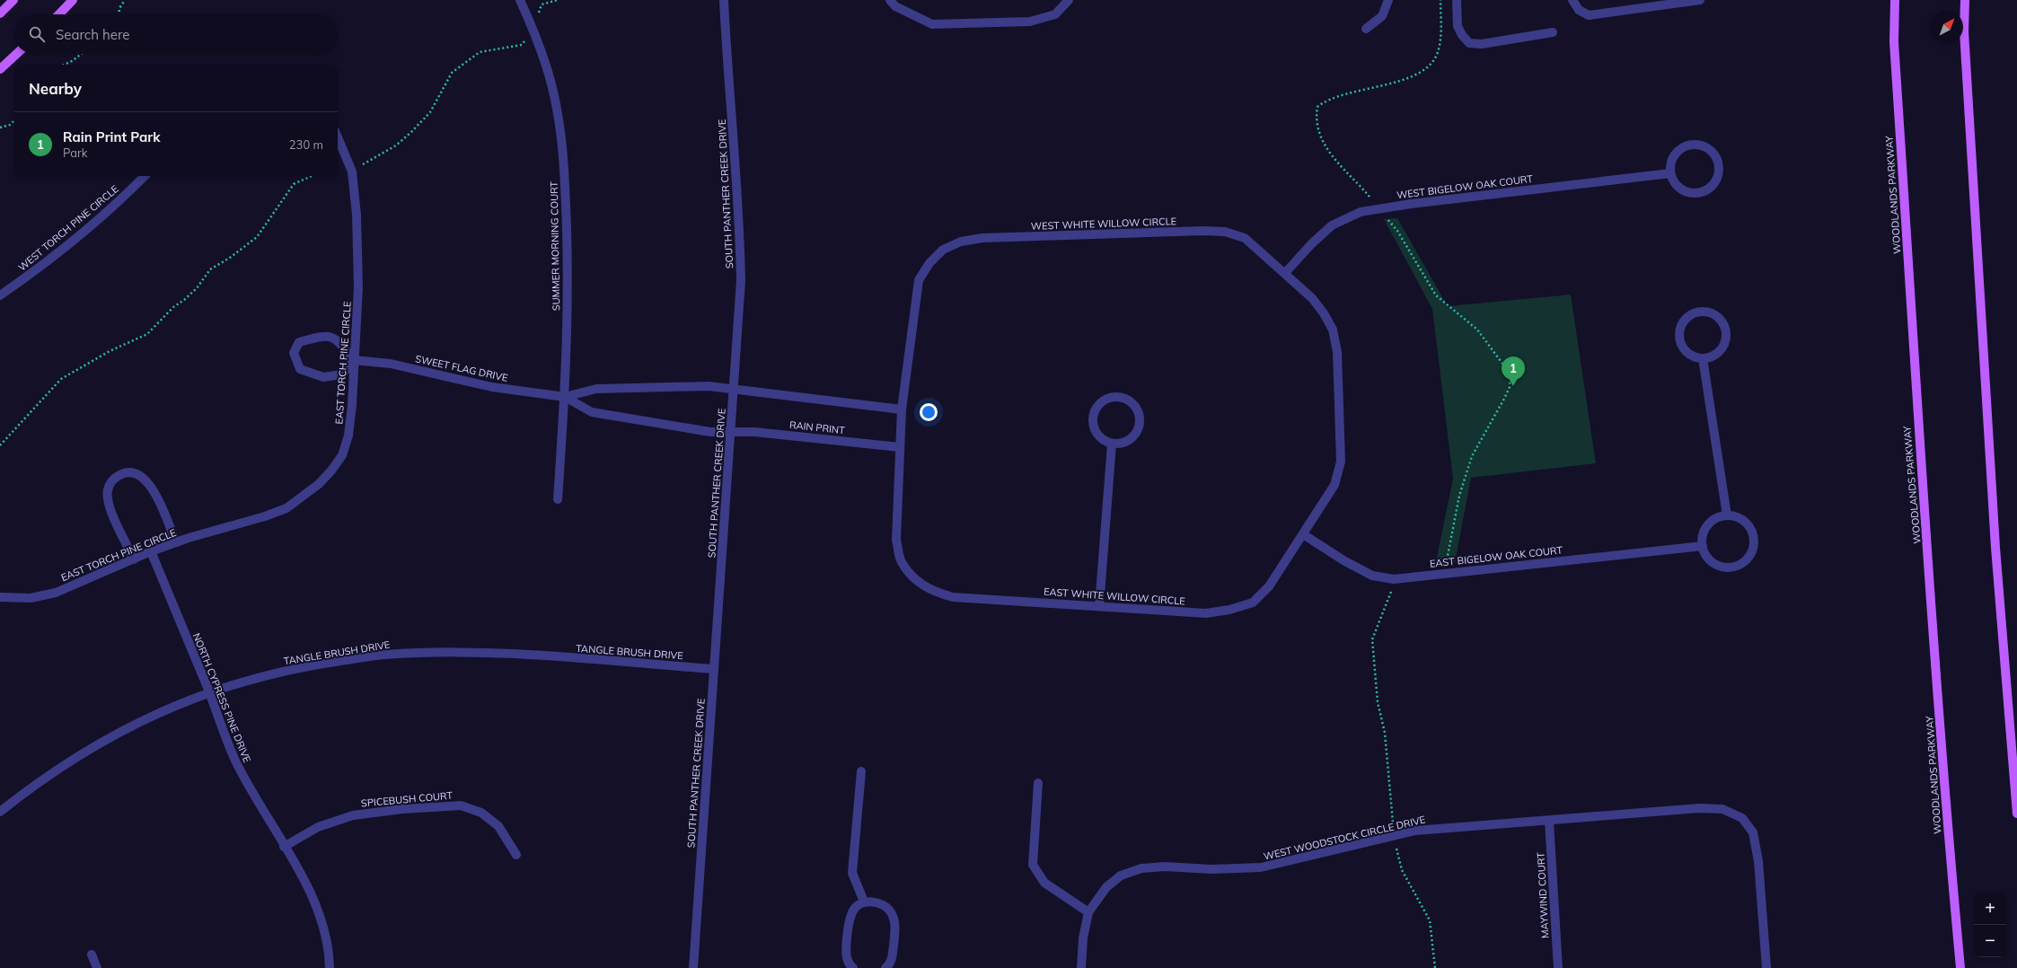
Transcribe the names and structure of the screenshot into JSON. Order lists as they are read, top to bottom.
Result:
{
  "streets": {
    "main road": ["WOODLANDS PARKWAY"],
    "street": [
      "WEST BIGELOW OAK COURT",
      "SOUTH PANTHER CREEK DRIVE",
      "WEST WHITE WILLOW CIRCLE",
      "WEST TORCH PINE CIRCLE",
      "SUMMER MORNING COURT",
      "EAST TORCH PINE CIRCLE",
      "SWEET FLAG DRIVE",
      "RAIN PRINT",
      "EAST BIGELOW OAK COURT",
      "EAST WHITE WILLOW CIRCLE",
      "TANGLE BRUSH DRIVE",
      "NORTH CYPRESS PINE DRIVE",
      "SPICEBUSH COURT",
      "WEST WOODSTOCK CIRCLE DRIVE",
      "MAYWIND COURT"
    ]
  },
  "crossings": [
    ["WEST BIGELOW OAK COURT", "WEST WHITE WILLOW CIRCLE"],
    ["SOUTH PANTHER CREEK DRIVE", "SWEET FLAG DRIVE"],
    ["SOUTH PANTHER CREEK DRIVE", "RAIN PRINT"],
    ["SOUTH PANTHER CREEK DRIVE", "TANGLE BRUSH DRIVE"],
    ["WEST WHITE WILLOW CIRCLE", "EAST WHITE WILLOW CIRCLE"],
    ["SUMMER MORNING COURT", "SWEET FLAG DRIVE"],
    ["EAST TORCH PINE CIRCLE", "SWEET FLAG DRIVE"],
    ["EAST TORCH PINE CIRCLE", "NORTH CYPRESS PINE DRIVE"],
    ["SWEET FLAG DRIVE", "RAIN PRINT"],
    ["RAIN PRINT", "EAST WHITE WILLOW CIRCLE"],
    ["EAST BIGELOW OAK COURT", "EAST WHITE WILLOW CIRCLE"],
    ["TANGLE BRUSH DRIVE", "NORTH CYPRESS PINE DRIVE"],
    ["NORTH CYPRESS PINE DRIVE", "SPICEBUSH COURT"],
    ["WEST WOODSTOCK CIRCLE DRIVE", "MAYWIND COURT"]
  ],
  "north": "top right",
  "page": {
    "search": "Search here",
    "heading": "Nearby",
    "list": [
      {
        "mark": "1",
        "name": "Rain Print Park",
        "note": "Park",
        "value": "230 m"
      }
    ],
    "pins": "1",
    "map_buttons": ["+", "−"]
  }
}
